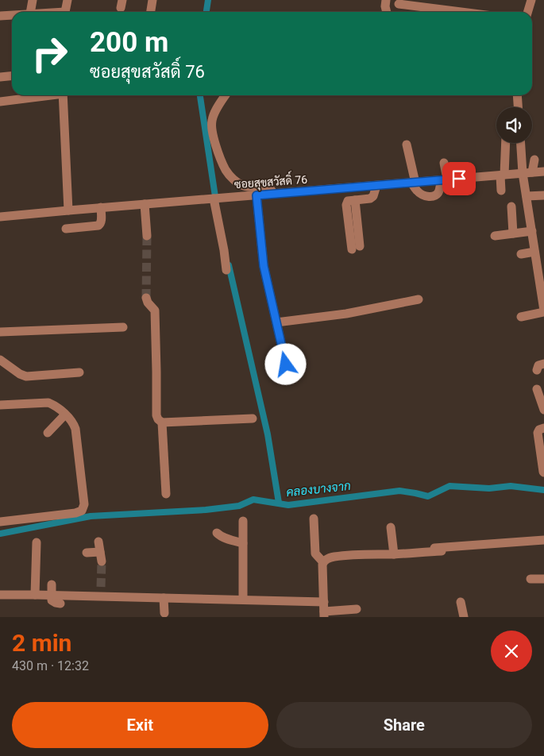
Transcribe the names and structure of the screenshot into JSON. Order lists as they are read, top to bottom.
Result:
{
  "streets": {
    "street": ["ซอยสุขสวัสดิ์ 76"]
  },
  "water": ["คลองบางจาก"],
  "page": {
    "turn": ["200 m", "ซอยสุขสวัสดิ์ 76"],
    "heading": ["2 min", "430 m · 12:32"],
    "buttons": ["Exit", "Share"]
  }
}
